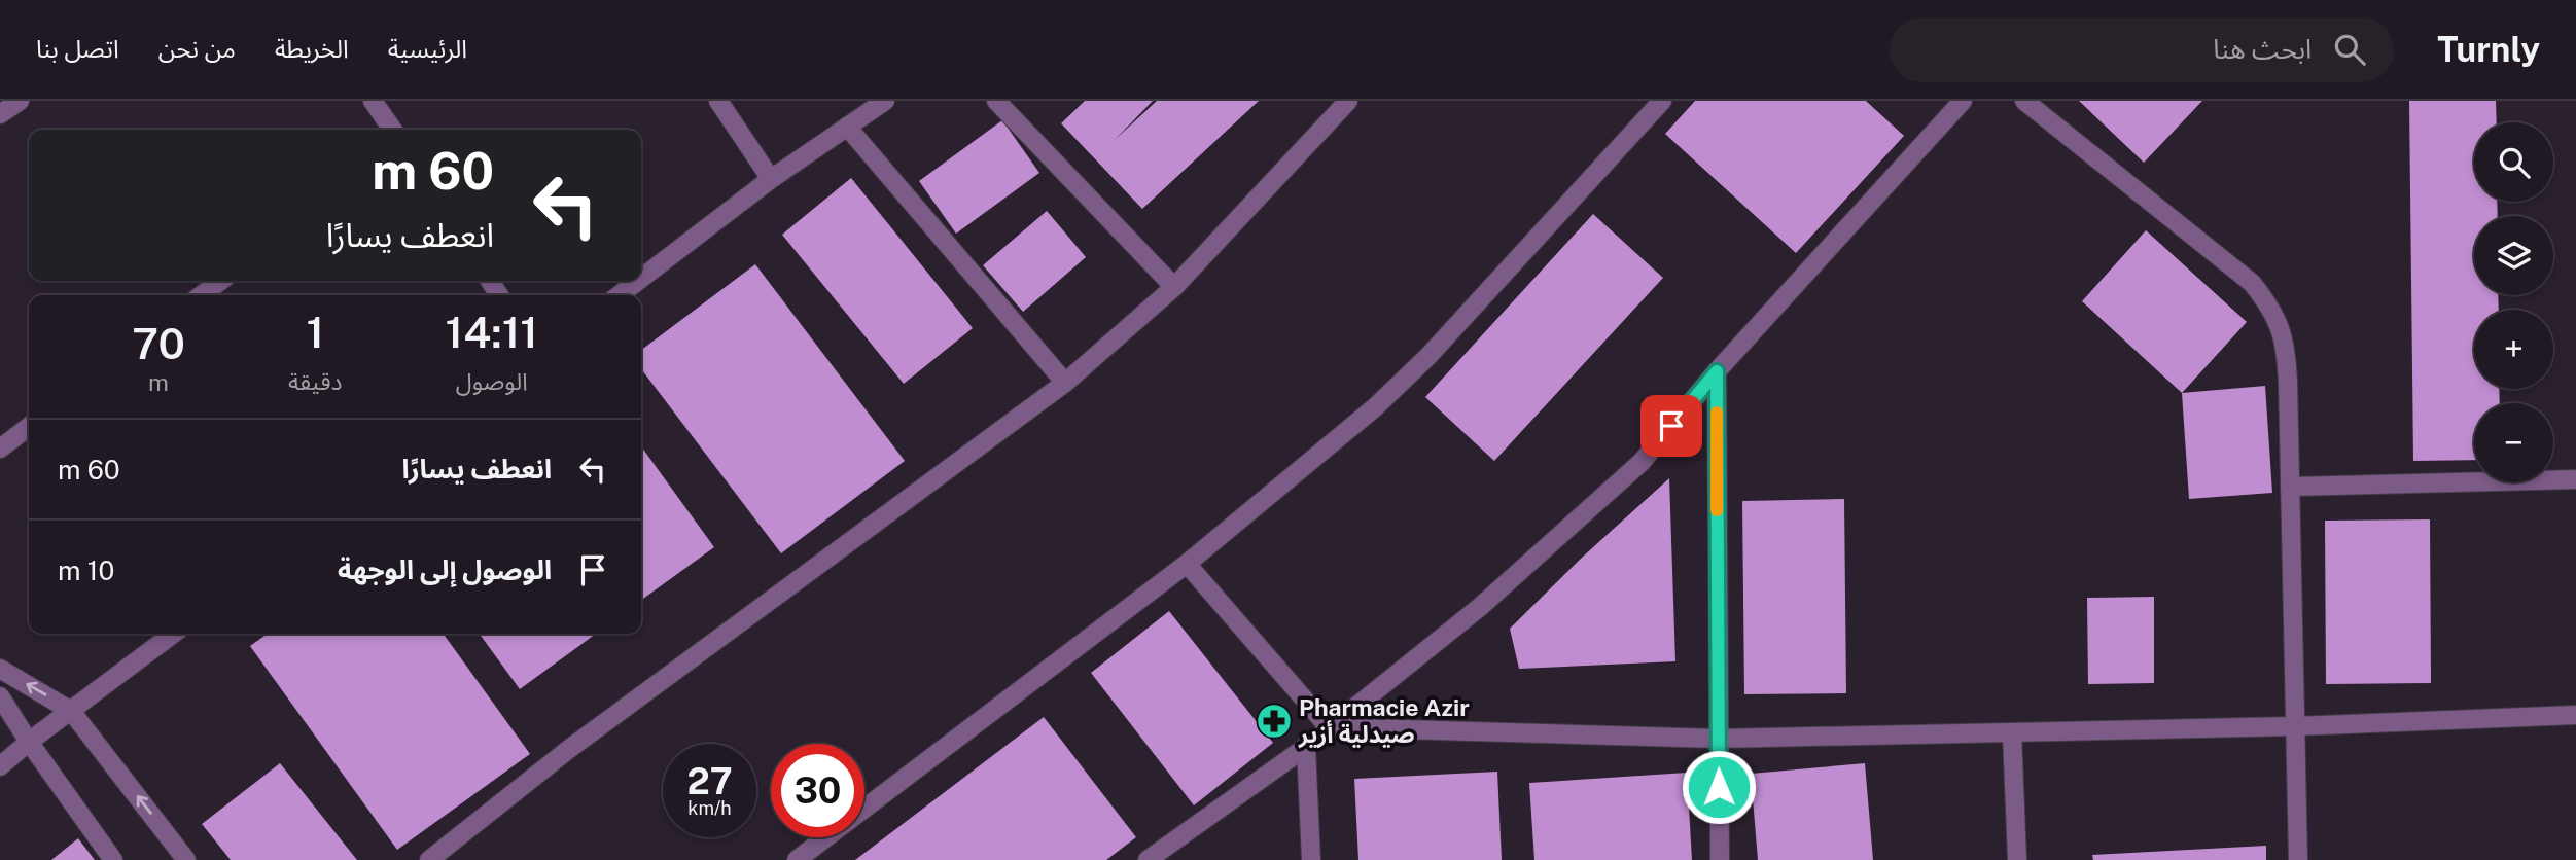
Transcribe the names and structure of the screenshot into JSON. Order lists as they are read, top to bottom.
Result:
{
  "places": {
    "pharmacy": ["Pharmacie Azir صيدلية أزير"]
  },
  "page": {
    "header": "Turnly",
    "search": "ابحث هنا",
    "nav": [
      "الرئيسية",
      "الخريطة",
      "من نحن",
      "اتصل بنا"
    ],
    "map_buttons": ["+", "−"],
    "turn": ["60 m", "انعطف يسارًا"],
    "eta": [
      "14:11",
      "الوصول",
      "1",
      "دقيقة",
      "70",
      "m"
    ],
    "list": [
      {
        "name": "انعطف يسارًا",
        "value": "60 m"
      },
      {
        "name": "الوصول إلى الوجهة",
        "value": "10 m"
      }
    ],
    "speed": "27 km/h",
    "limit": "30"
  }
}
